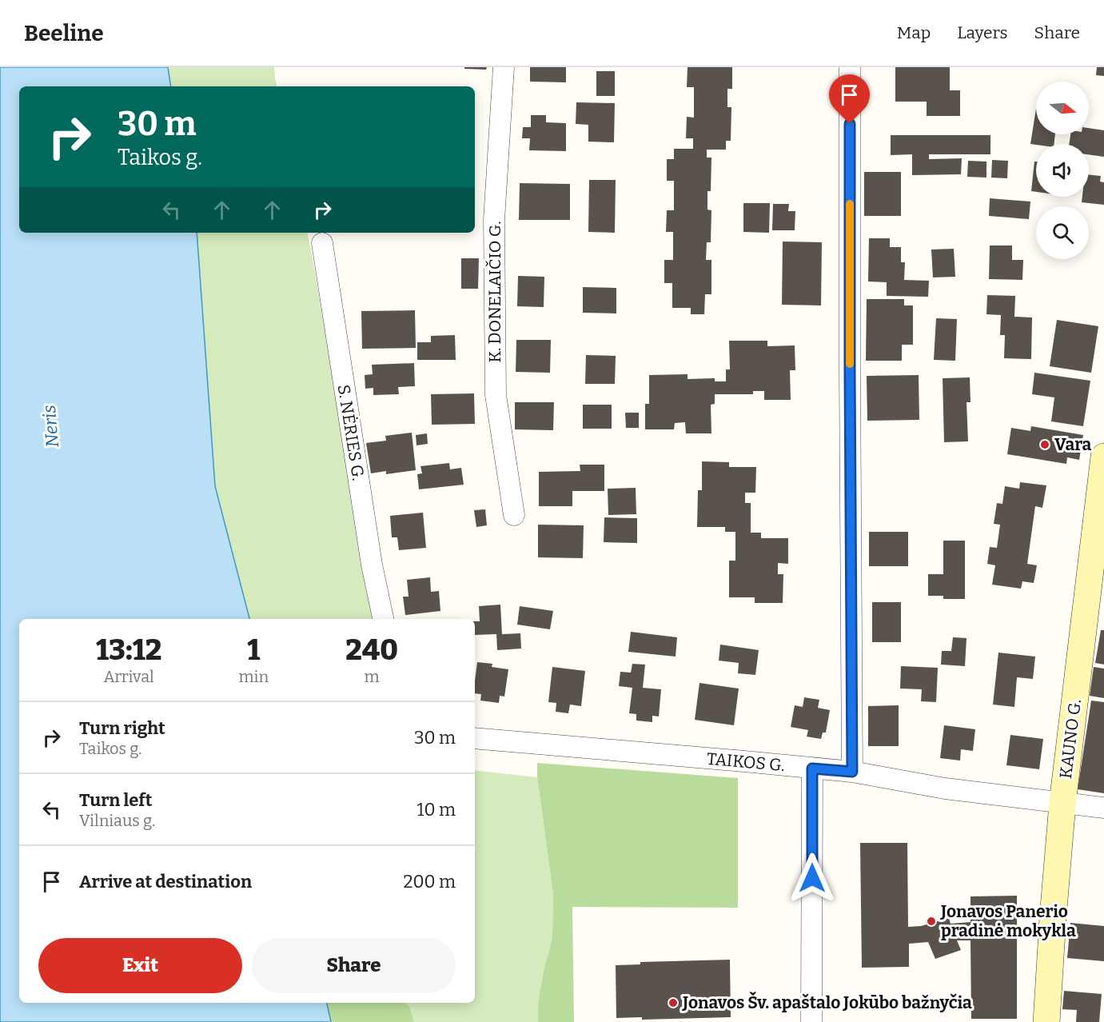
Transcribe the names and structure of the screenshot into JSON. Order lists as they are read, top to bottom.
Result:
{
  "streets": {
    "main road": ["KAUNO G."],
    "street": ["K. DONELAIČIO G.", "S. NĖRIES G.", "TAIKOS G."]
  },
  "crossings": [
    ["KAUNO G.", "TAIKOS G."]
  ],
  "water": ["Neris"],
  "places": ["Vara", "Jonavos Panerio pradinė mokykla", "Jonavos Šv. apaštalo Jokūbo bažnyčia"],
  "north": "right",
  "page": {
    "header": "Beeline",
    "nav": ["Map", "Layers", "Share"],
    "turn": ["30 m", "Taikos g."],
    "eta": [
      "13:12",
      "Arrival",
      "1",
      "min",
      "240",
      "m"
    ],
    "list": [
      {
        "name": "Turn right",
        "note": "Taikos g.",
        "value": "30 m"
      },
      {
        "name": "Turn left",
        "note": "Vilniaus g.",
        "value": "10 m"
      },
      {
        "name": "Arrive at destination",
        "value": "200 m"
      }
    ],
    "buttons": ["Exit", "Share"]
  }
}
